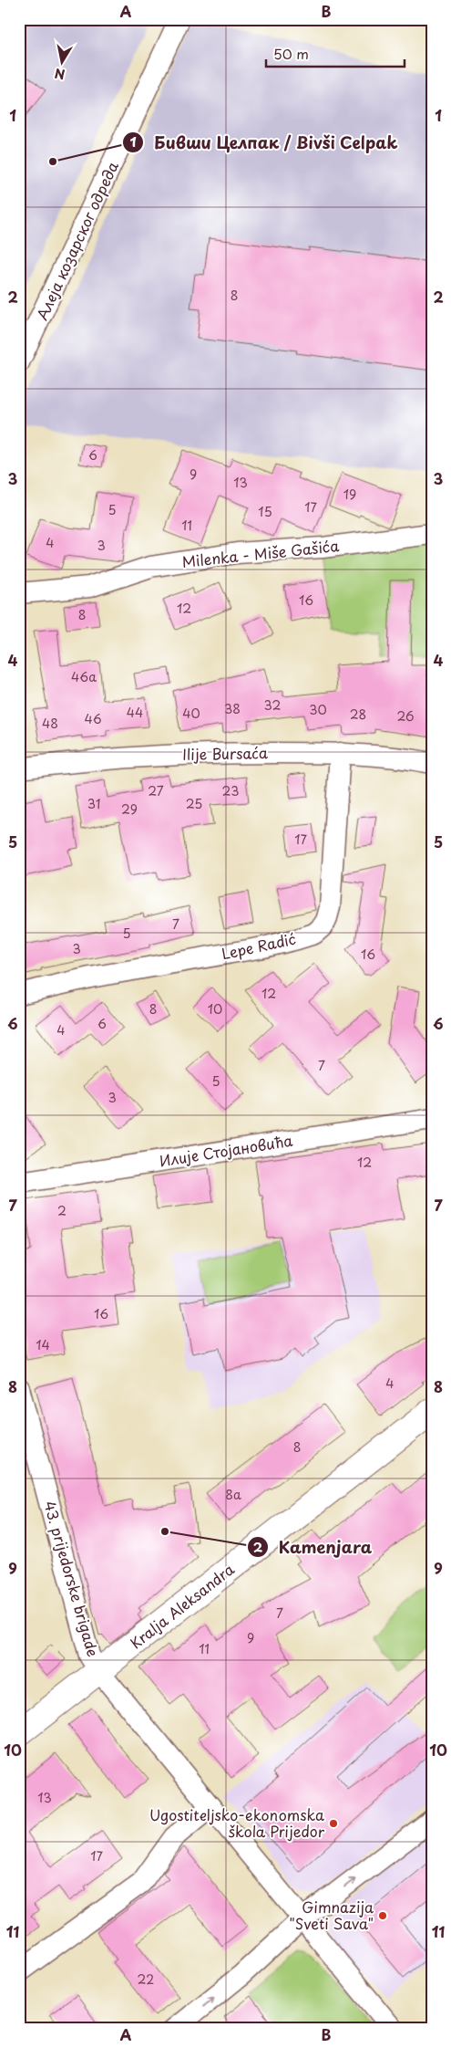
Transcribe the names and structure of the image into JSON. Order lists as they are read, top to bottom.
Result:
{
  "streets": {
    "main road": ["Kralja Aleksandra"],
    "street": [
      "Алеја козарског одреда",
      "Milenka - Miše Gašića",
      "Ilije Bursaća",
      "Lepe Radić",
      "Илије Стојановића",
      "43. prijedorske brigade"
    ]
  },
  "crossings": [
    ["Ilije Bursaća", "Lepe Radić"],
    ["43. prijedorske brigade", "Kralja Aleksandra"]
  ],
  "places": [
    "Бивши Целпак / Bivši Celpak",
    "Kamenjara",
    "Ugostiteljsko-ekonomska škola Prijedor",
    "Gimnazija \"Sveti Sava\""
  ],
  "house_numbers": [
    "8",
    "6",
    "9",
    "13",
    "19",
    "17",
    "5",
    "15",
    "11",
    "4",
    "3",
    "16",
    "12",
    "8",
    "46a",
    "32",
    "38",
    "30",
    "44",
    "40",
    "28",
    "26",
    "46",
    "48",
    "27",
    "23",
    "31",
    "25",
    "29",
    "17",
    "7",
    "5",
    "3",
    "16",
    "12",
    "8",
    "10",
    "6",
    "4",
    "7",
    "5",
    "3",
    "12",
    "2",
    "16",
    "14",
    "4",
    "8",
    "8а",
    "7",
    "9",
    "11",
    "13",
    "17",
    "22"
  ],
  "scale_bar": "50 m",
  "north": "bottom",
  "grid": {
    "columns": ["A", "B"],
    "rows": [
      "1",
      "2",
      "3",
      "4",
      "5",
      "6",
      "7",
      "8",
      "9",
      "10",
      "11"
    ]
  }
}
